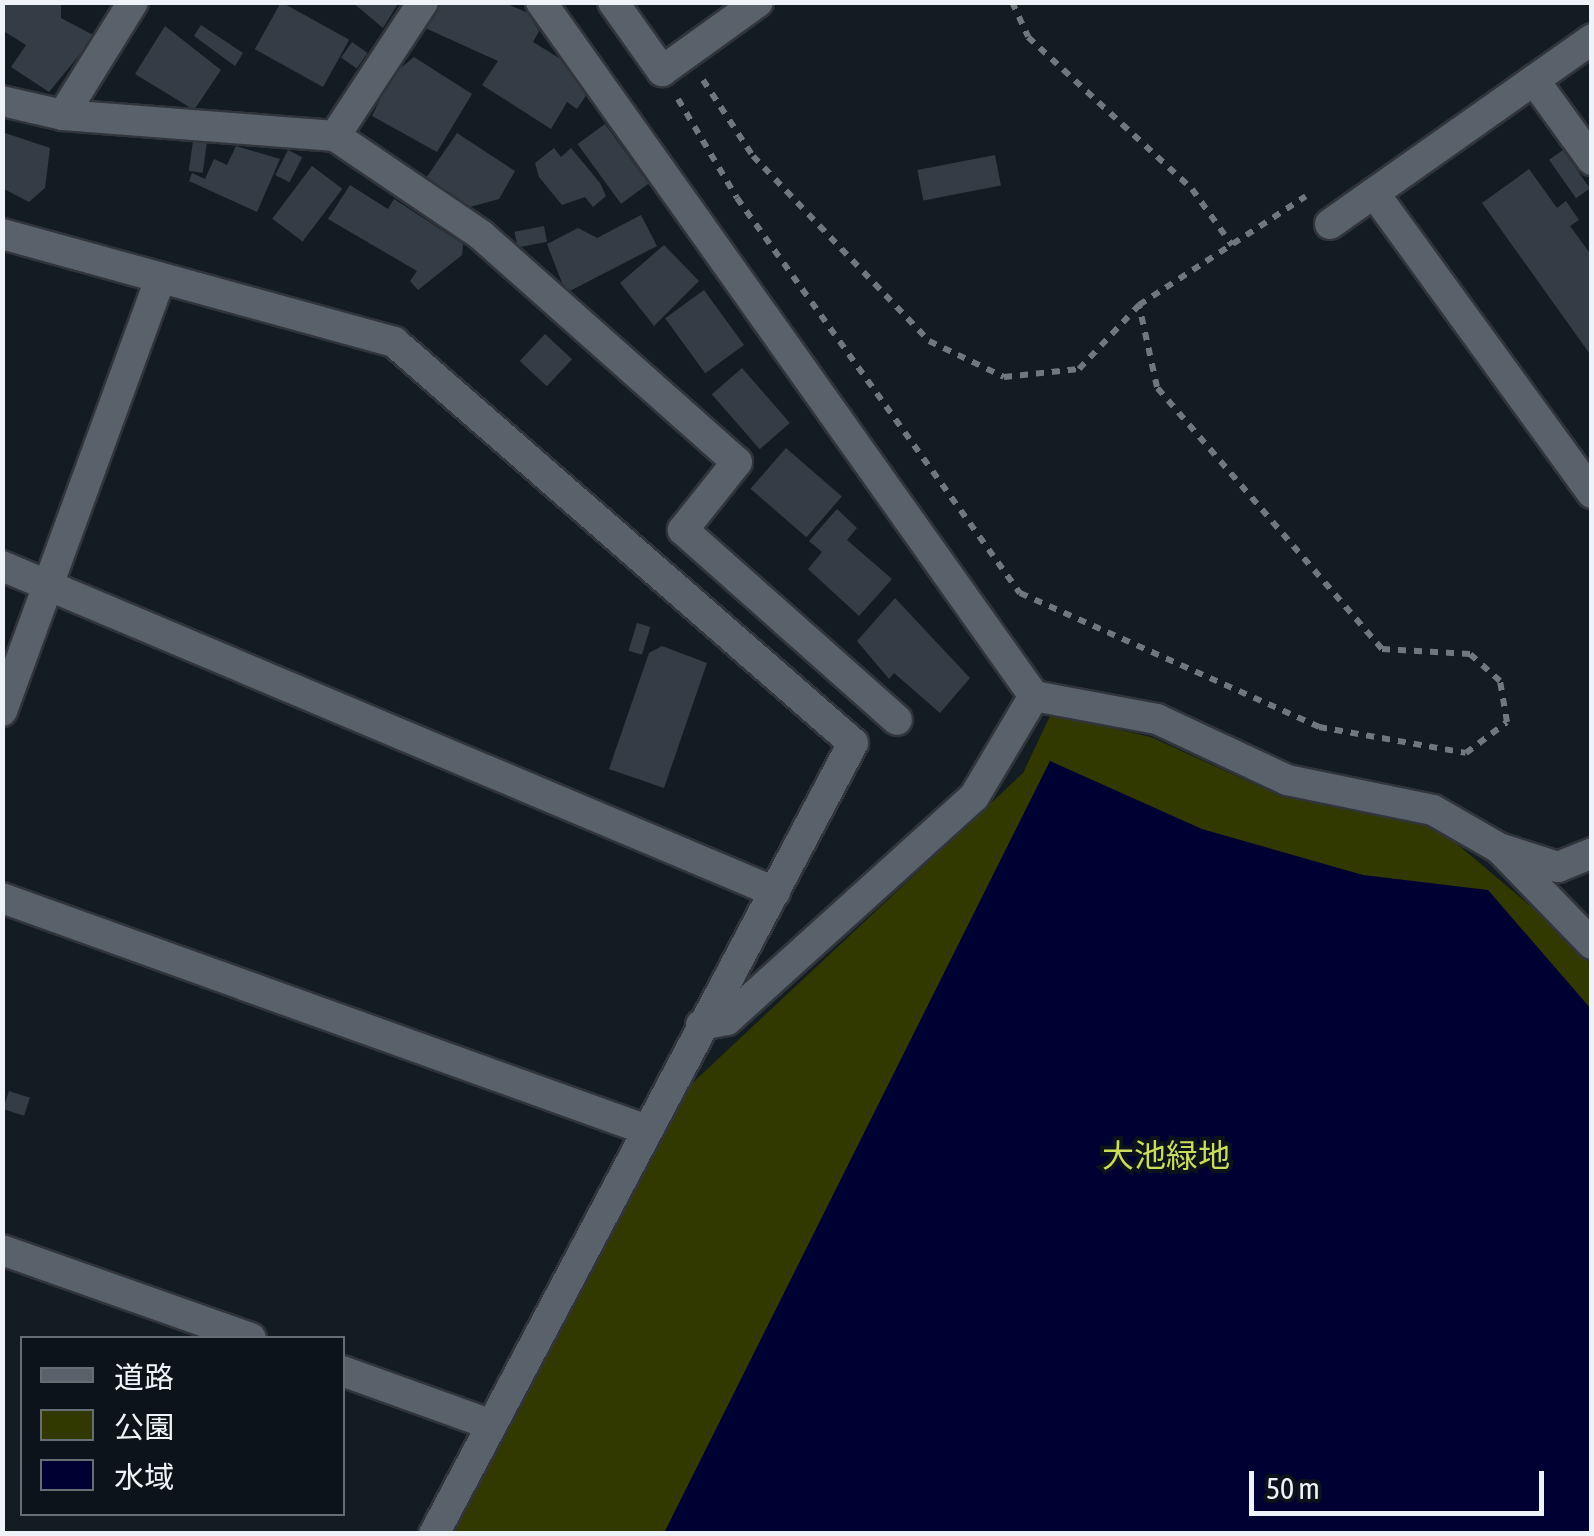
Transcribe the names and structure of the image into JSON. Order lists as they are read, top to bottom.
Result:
{
  "parks": ["大池緑地"],
  "legend": ["道路", "公園", "水域"],
  "scale_bar": "50 m"
}
